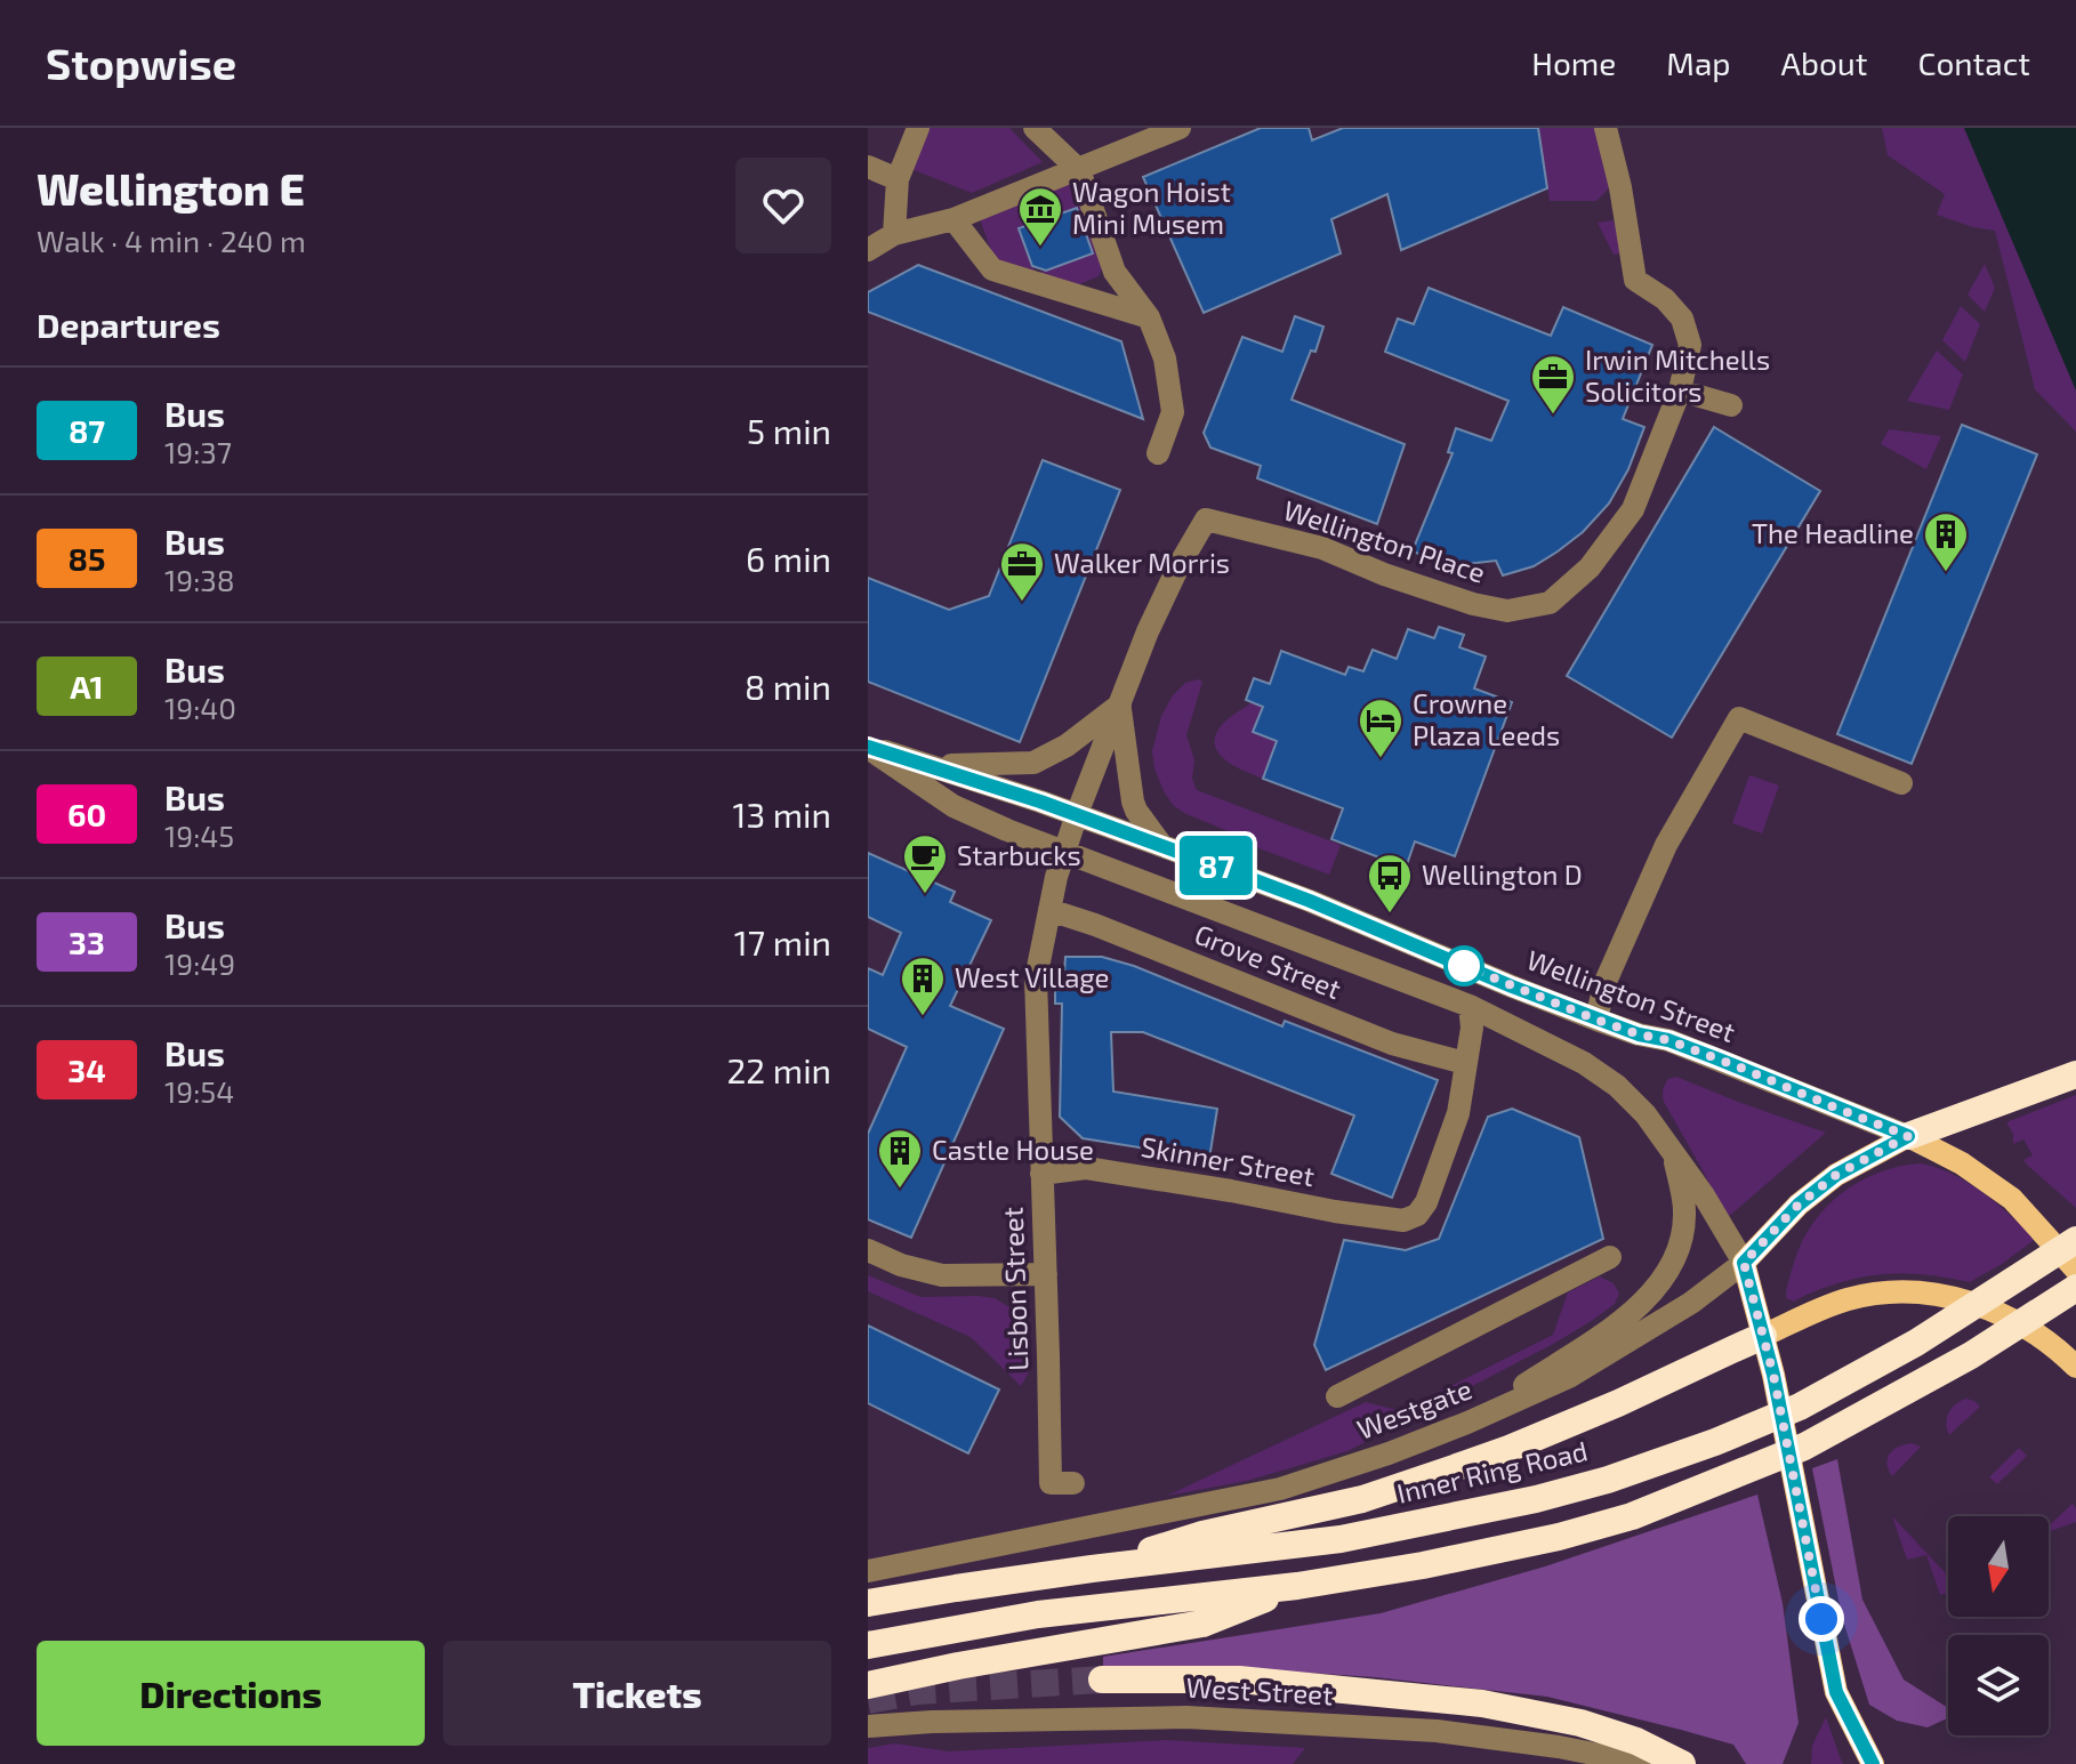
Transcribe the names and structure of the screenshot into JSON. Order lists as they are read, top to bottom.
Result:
{
  "streets": {
    "highway": ["Inner Ring Road"],
    "main road": ["Westgate"],
    "street": [
      "Wellington Place",
      "Grove Street",
      "Wellington Street",
      "Skinner Street",
      "Lisbon Street",
      "West Street"
    ]
  },
  "crossings": [
    ["Wellington Place", "Wellington Street"],
    ["Wellington Place", "Lisbon Street"],
    ["Grove Street", "Skinner Street"],
    ["Grove Street", "Lisbon Street"],
    ["Wellington Street", "Lisbon Street"],
    ["Wellington Street", "Westgate"],
    ["Skinner Street", "Lisbon Street"]
  ],
  "places": {
    "museum": ["Wagon Hoist Mini Musem"],
    "office": ["Irwin Mitchells Solicitors", "Walker Morris"],
    "building": ["The Headline", "West Village", "Castle House"],
    "hotel": ["Crowne Plaza Leeds"],
    "cafe": ["Starbucks"],
    "bus stop": ["Wellington D"]
  },
  "lines": ["bus line 87"],
  "north": "bottom",
  "page": {
    "header": "Stopwise",
    "nav": [
      "Home",
      "Map",
      "About",
      "Contact"
    ],
    "heading": [
      ["Wellington E", "Walk · 4 min · 240 m"],
      "Departures"
    ],
    "on_map": "87",
    "list": [
      {
        "mark": "87",
        "name": "Bus",
        "note": "19:37",
        "value": "5 min"
      },
      {
        "mark": "85",
        "name": "Bus",
        "note": "19:38",
        "value": "6 min"
      },
      {
        "mark": "A1",
        "name": "Bus",
        "note": "19:40",
        "value": "8 min"
      },
      {
        "mark": "60",
        "name": "Bus",
        "note": "19:45",
        "value": "13 min"
      },
      {
        "mark": "33",
        "name": "Bus",
        "note": "19:49",
        "value": "17 min"
      },
      {
        "mark": "34",
        "name": "Bus",
        "note": "19:54",
        "value": "22 min"
      }
    ],
    "buttons": ["Directions", "Tickets"]
  }
}
